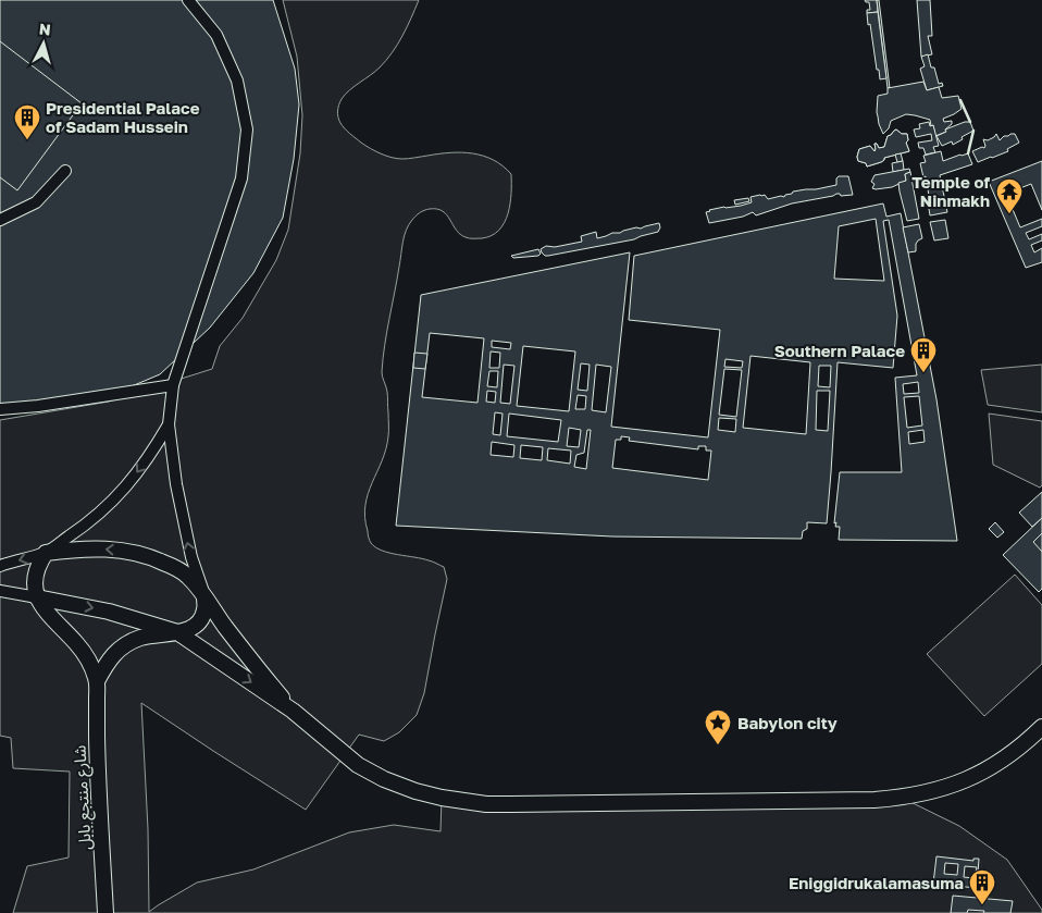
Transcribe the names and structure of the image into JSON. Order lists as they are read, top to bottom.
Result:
{
  "streets": {
    "street": ["شارع منتجع بابل"]
  },
  "places": {
    "building": ["Presidential Palace of Sadam Hussein", "Southern Palace", "Eniggidrukalamasuma"],
    "temple": ["Temple of Ninmakh"],
    "place": ["Babylon city"]
  },
  "north": "top"
}
